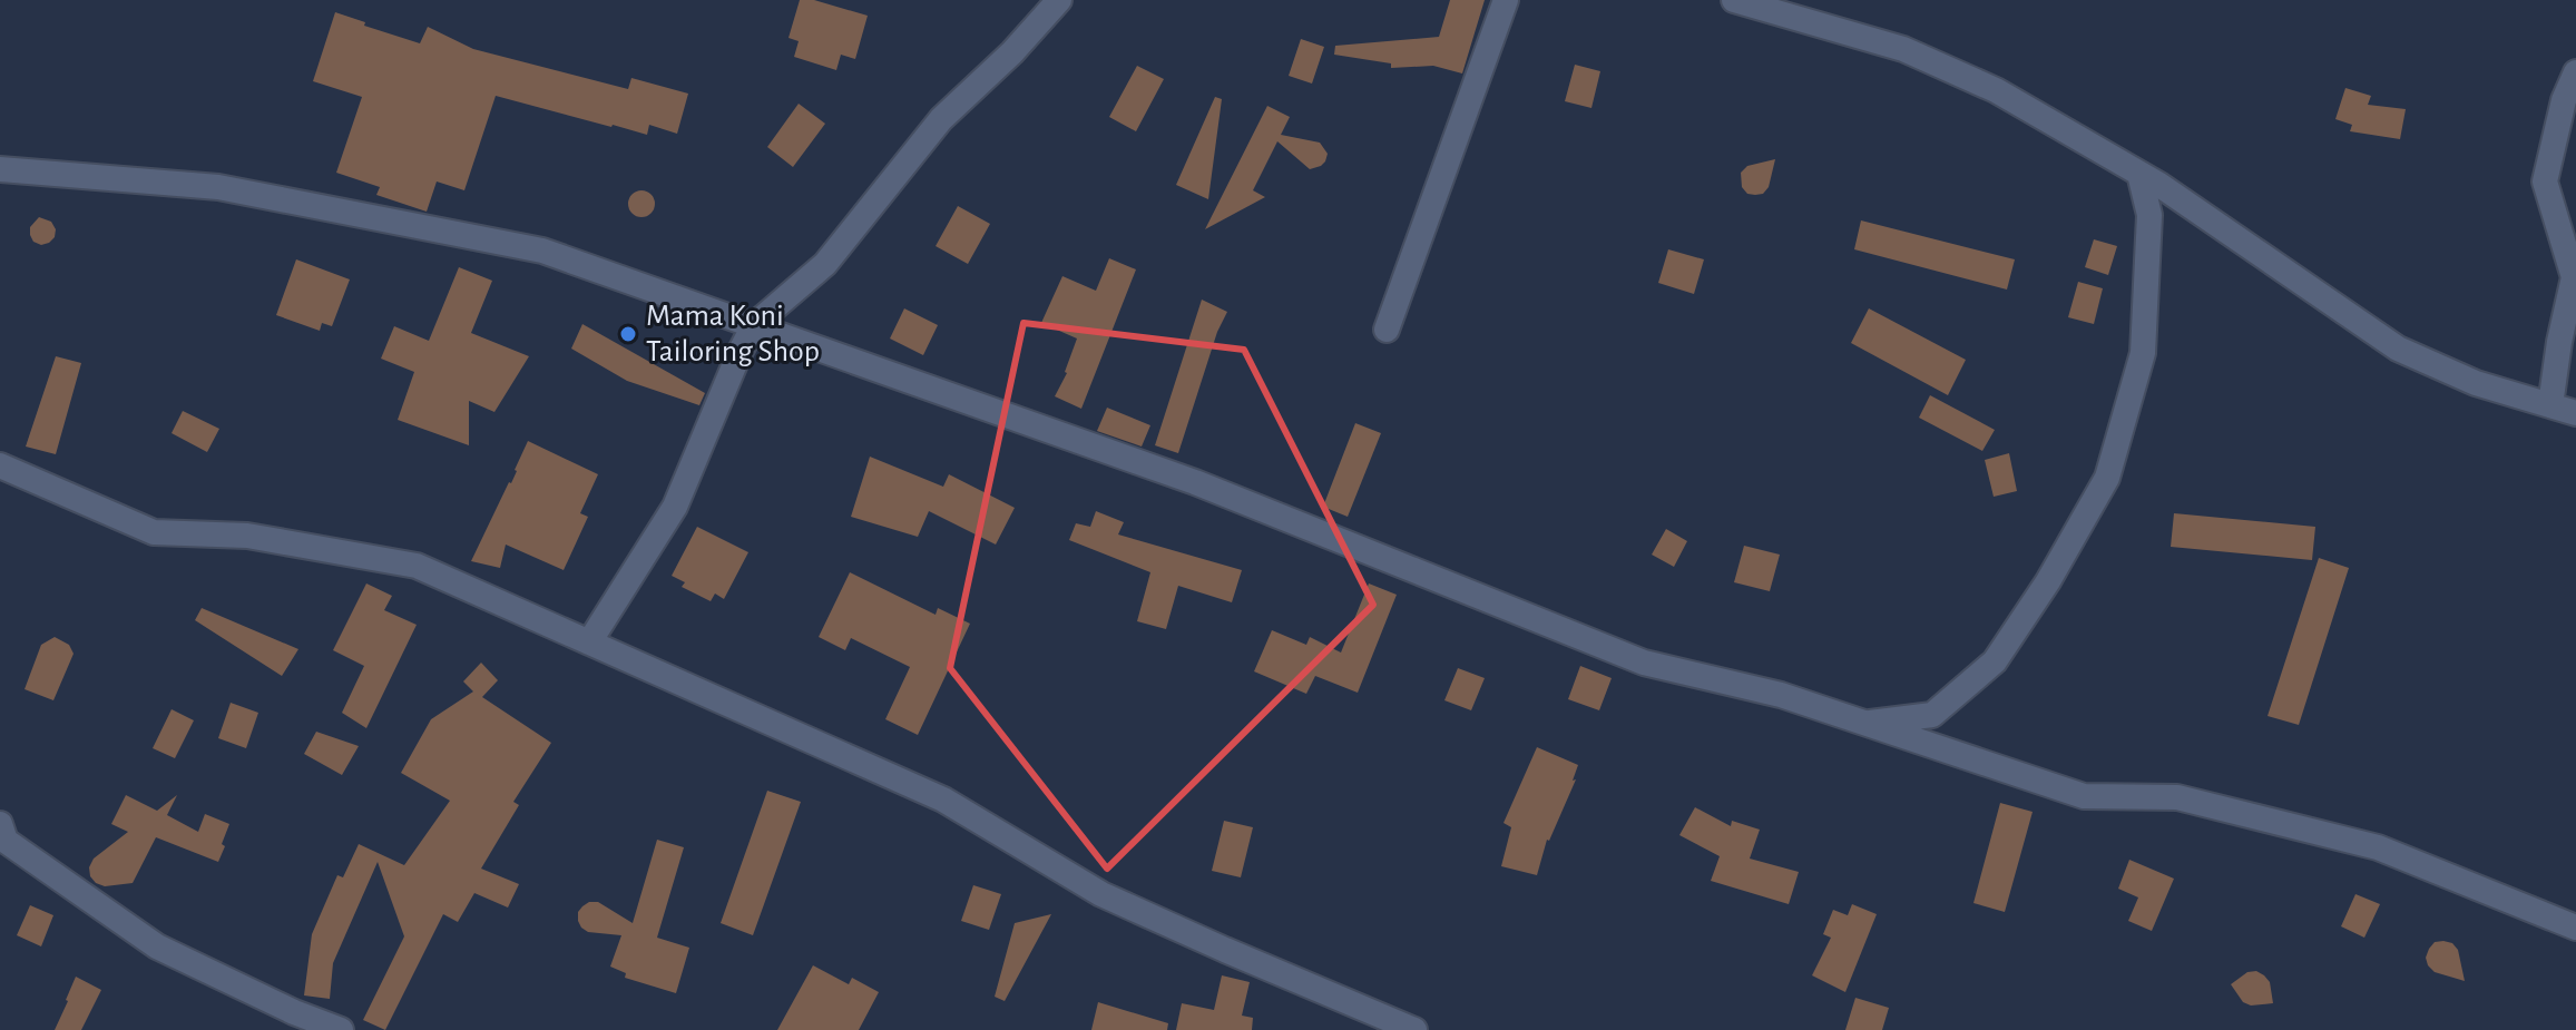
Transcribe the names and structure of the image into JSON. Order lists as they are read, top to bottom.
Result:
{
  "places": ["Mama Koni Tailoring Shop"]
}
